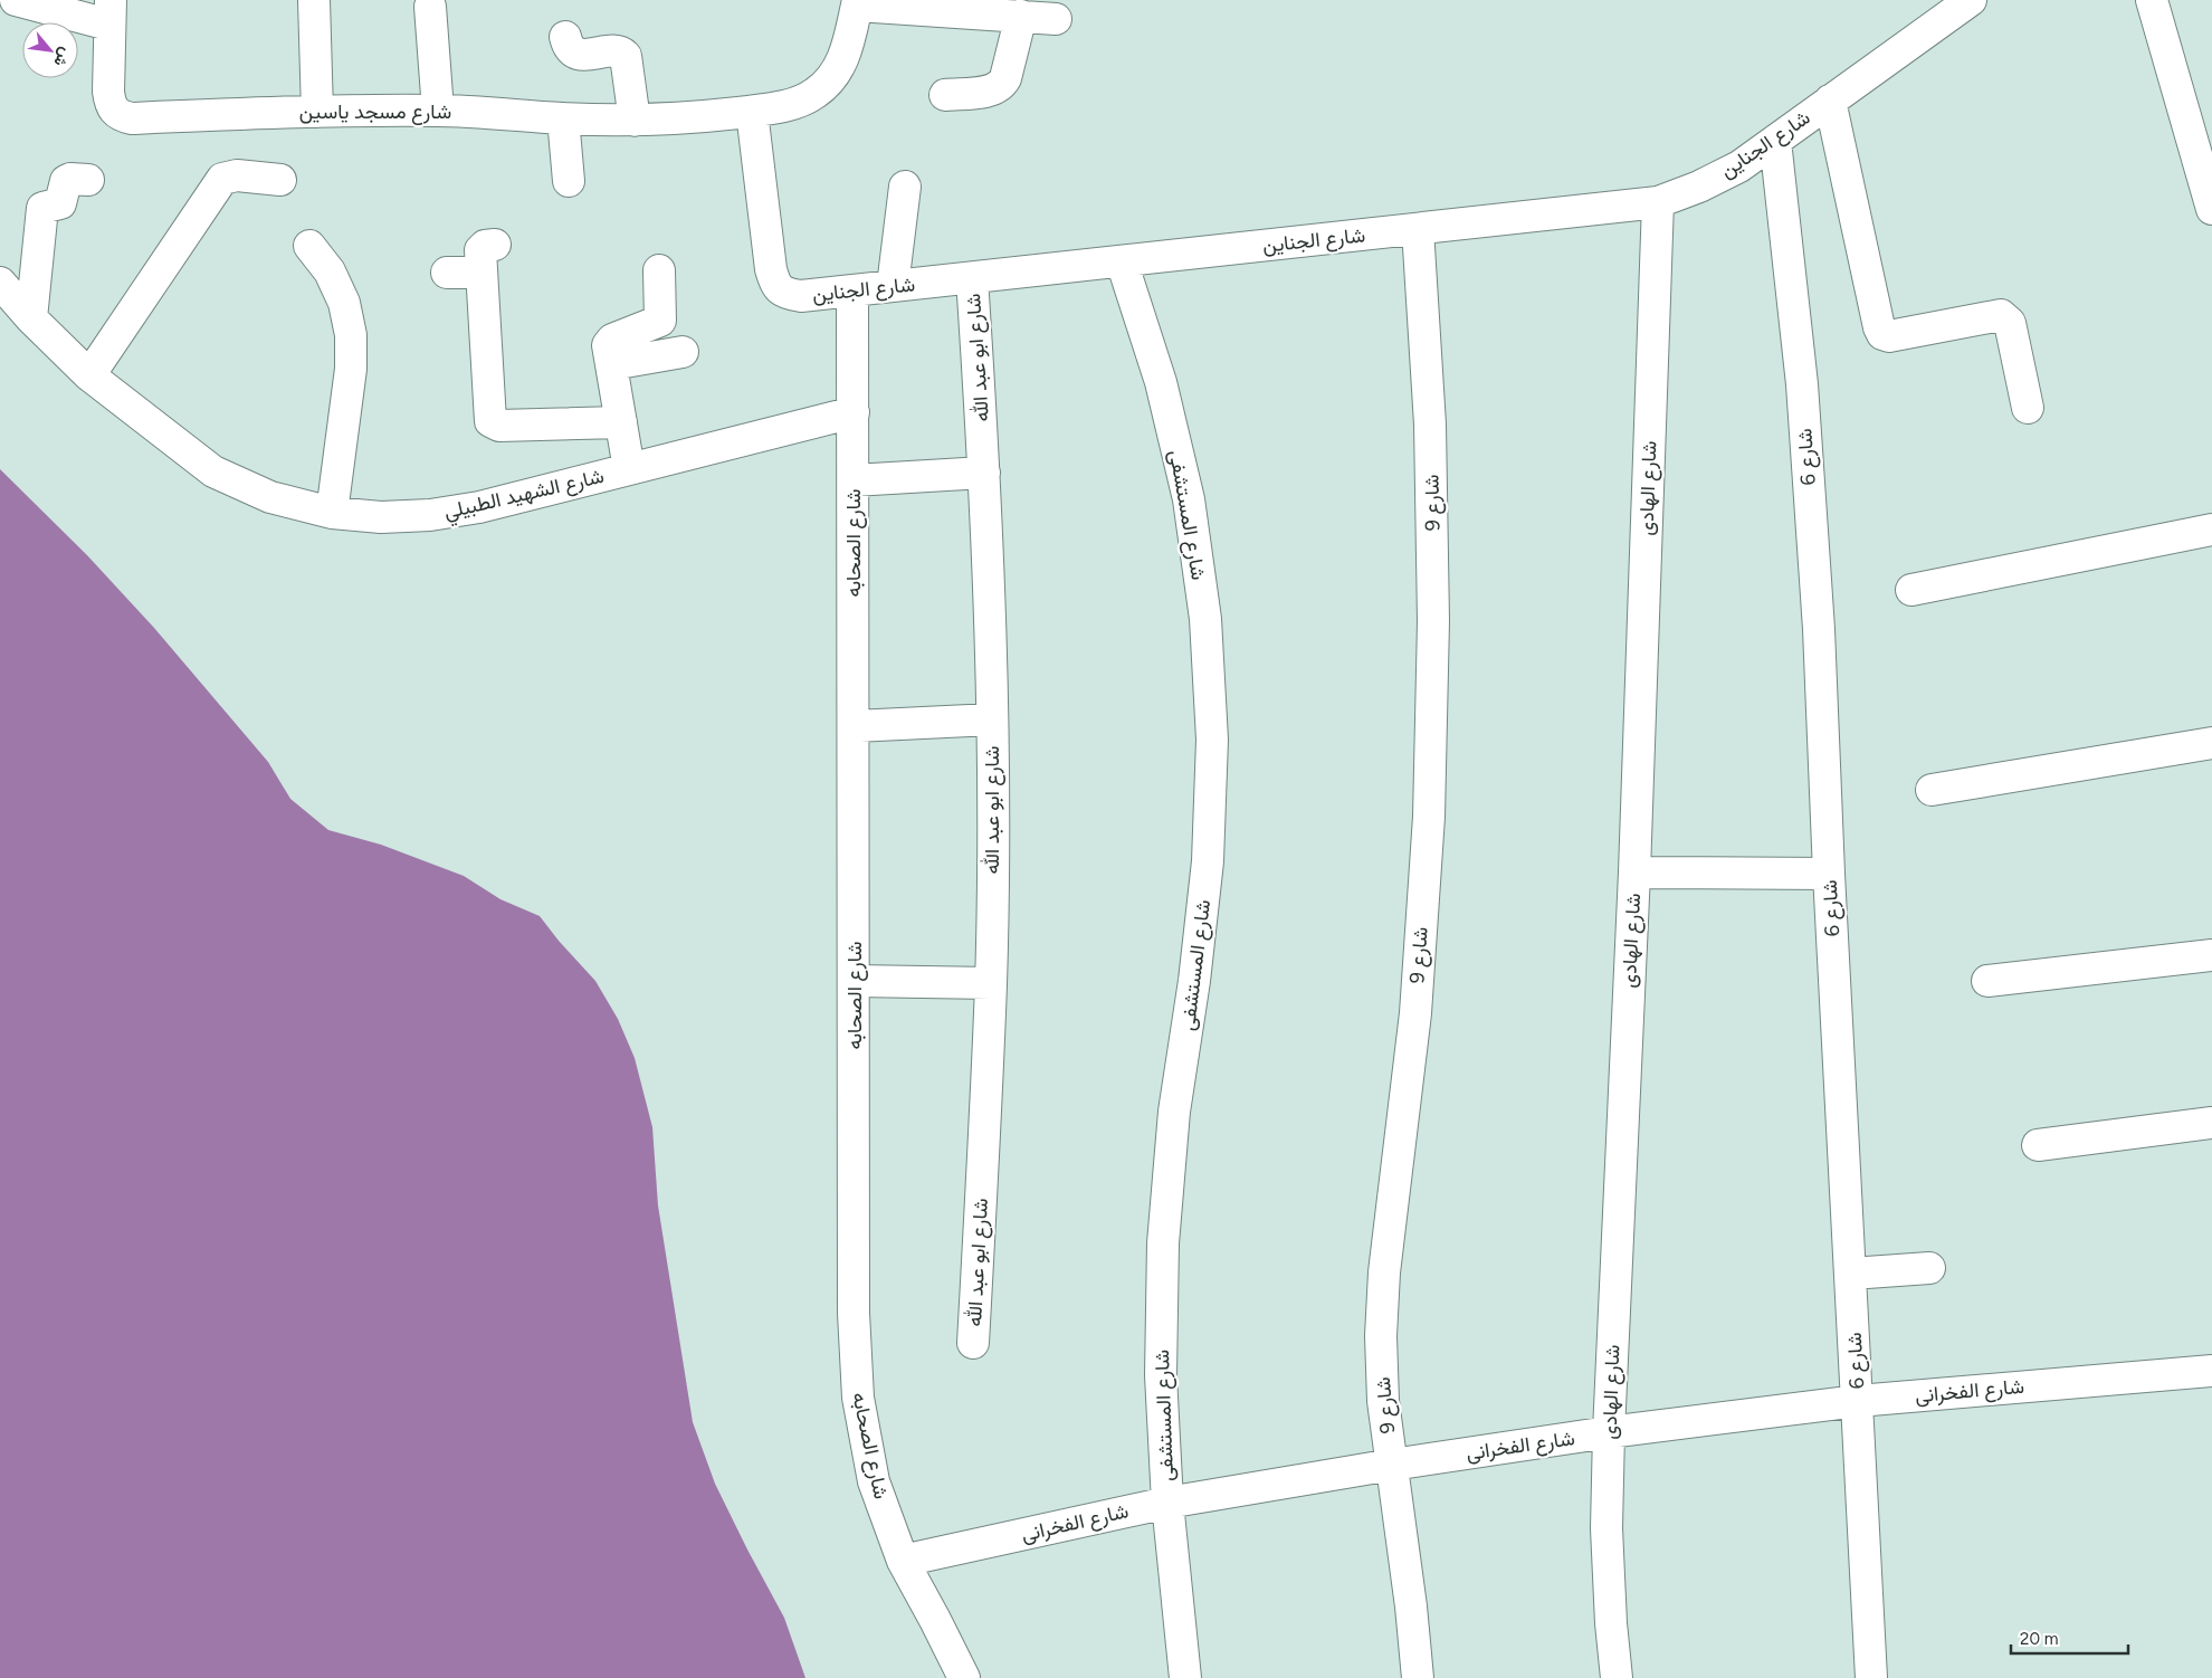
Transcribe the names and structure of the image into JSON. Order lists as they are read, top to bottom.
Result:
{
  "streets": {
    "street": [
      "شارع مسجد ياسين",
      "شارع الجناين",
      "شارع ابو عبد الله",
      "شارع 6",
      "شارع الهادى",
      "شارع الشهيد الطبيلي",
      "شارع 9",
      "شارع المستشفى",
      "شارع الصحابه",
      "شارع الفخرانى"
    ]
  },
  "crossings": [
    ["شارع مسجد ياسين", "شارع الجناين"],
    ["شارع الجناين", "شارع ابو عبد الله"],
    ["شارع الجناين", "شارع 6"],
    ["شارع الجناين", "شارع الهادى"],
    ["شارع الجناين", "شارع 9"],
    ["شارع الجناين", "شارع المستشفى"],
    ["شارع الجناين", "شارع الصحابه"],
    ["شارع 6", "شارع الفخرانى"],
    ["شارع الهادى", "شارع الفخرانى"],
    ["شارع الشهيد الطبيلي", "شارع الصحابه"],
    ["شارع 9", "شارع الفخرانى"],
    ["شارع المستشفى", "شارع الفخرانى"],
    ["شارع الصحابه", "شارع الفخرانى"]
  ],
  "scale_bar": "20 m",
  "north": "bottom right"
}
